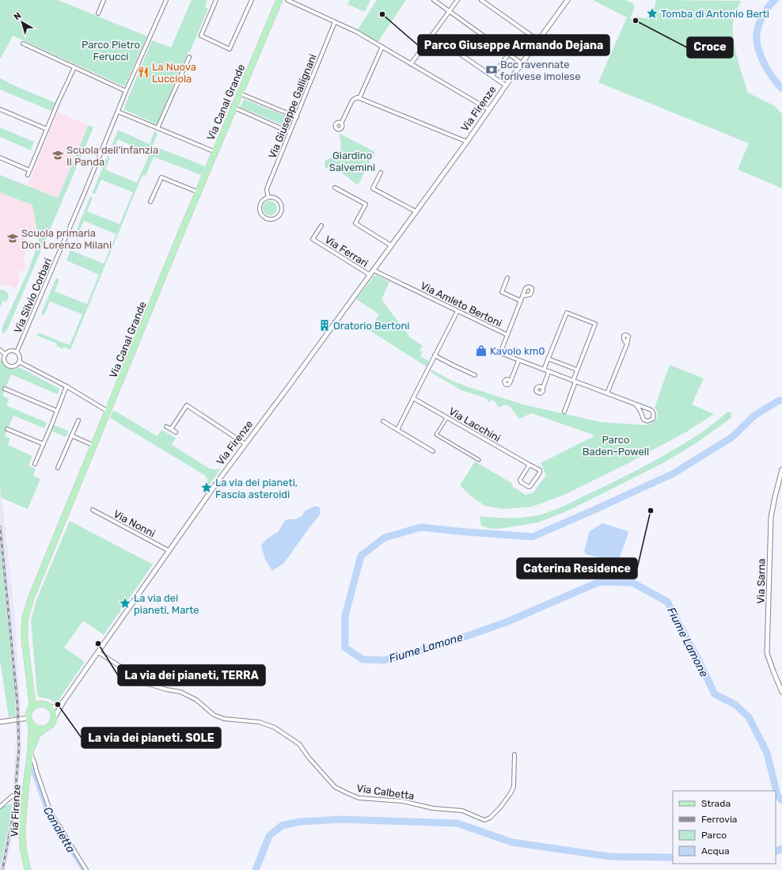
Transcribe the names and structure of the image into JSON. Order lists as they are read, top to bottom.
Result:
{
  "streets": {
    "main road": ["Via Canal Grande", "Via Firenze"],
    "street": [
      "Via Giuseppe Gallignani",
      "Via Ferrari",
      "Via Silvio Corbari",
      "Via Amleto Bertoni",
      "Via Lacchini",
      "Via Nonni",
      "Via Sarna",
      "Via Calbetta"
    ]
  },
  "crossings": [
    ["Via Canal Grande", "Via Firenze"],
    ["Via Firenze", "Via Ferrari"],
    ["Via Firenze", "Via Amleto Bertoni"],
    ["Via Firenze", "Via Nonni"],
    ["Via Firenze", "Via Calbetta"]
  ],
  "water": ["Fiume Lamone", "Canaletta"],
  "parks": ["Parco Pietro Ferucci", "Giardino Salvemini", "Parco Baden-Powell"],
  "places": {
    "place": ["Tomba di Antonio Berti", "La via dei pianeti, Fascia asteroidi", "La via dei pianeti, Marte"],
    "other": [
      "Parco Giuseppe Armando Dejana",
      "Croce",
      "Caterina Residence",
      "La via dei pianeti, TERRA",
      "La via dei pianeti. SOLE"
    ],
    "bank": ["Bcc ravennate forlivese imolese"],
    "restaurant": ["La Nuova Lucciola"],
    "school or university": ["Scuola dell'infanzia Il Panda", "Scuola primaria Don Lorenzo Milani"],
    "building": ["Oratorio Bertoni"],
    "shop": ["Kavolo km0"]
  },
  "legend": [
    "Strada",
    "Ferrovia",
    "Parco",
    "Acqua"
  ],
  "north": "top left"
}
